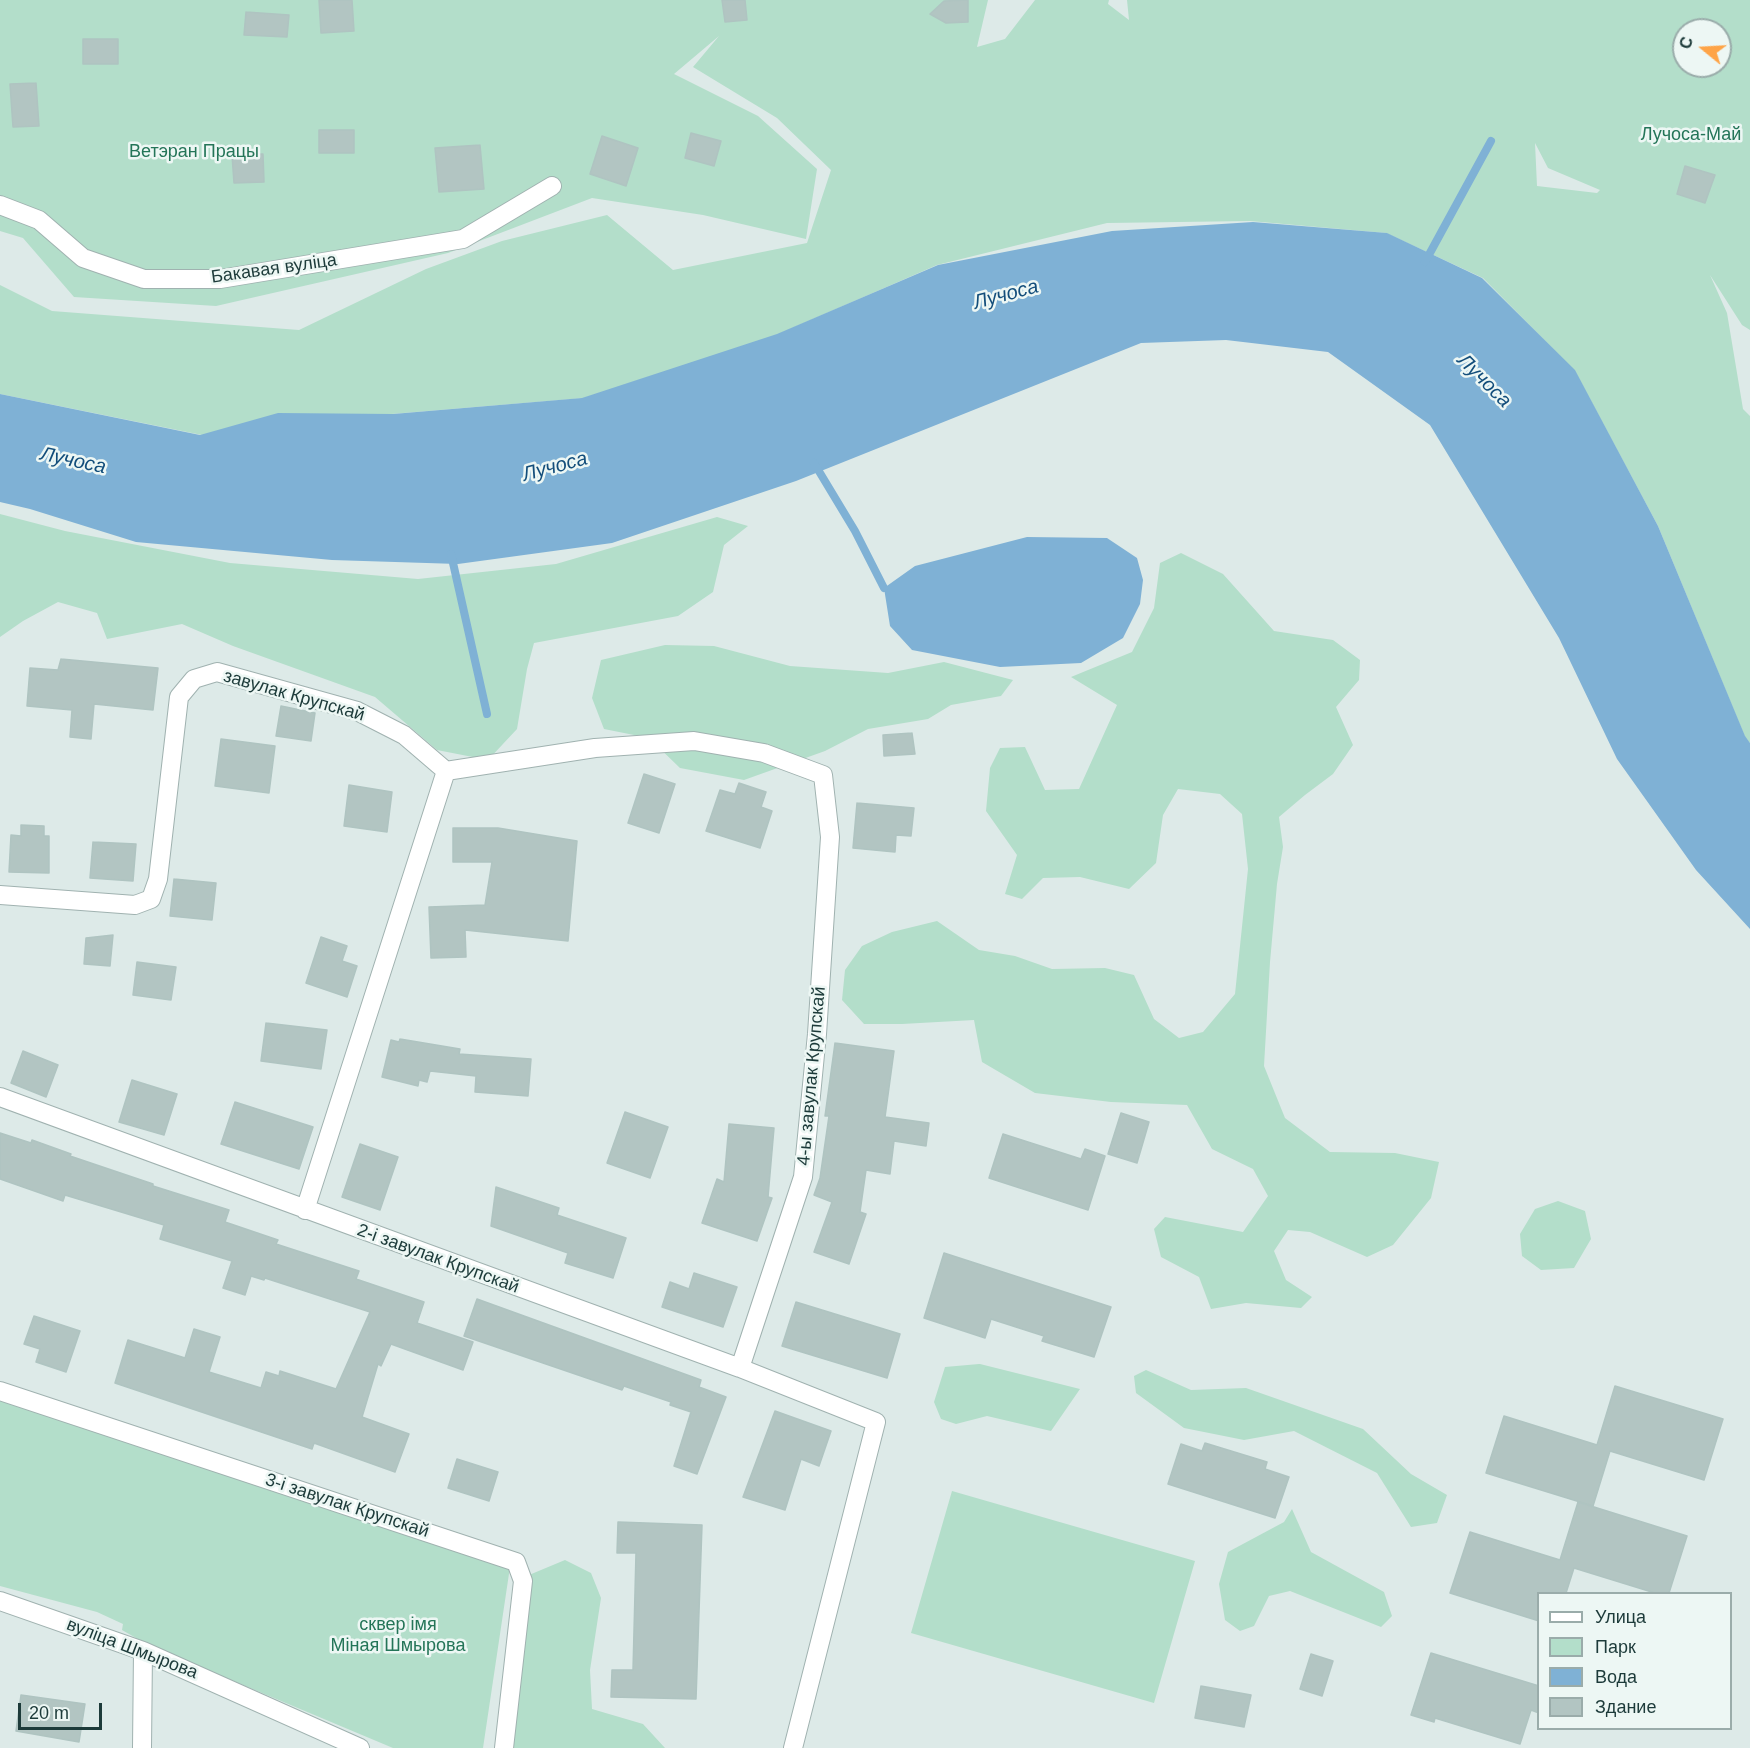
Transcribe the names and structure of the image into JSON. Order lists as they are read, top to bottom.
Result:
{
  "streets": {
    "street": [
      "Бакавая вуліца",
      "завулак Крупскай",
      "4-ы завулак Крупскай",
      "2-і завулак Крупскай",
      "3-і завулак Крупскай",
      "вуліца Шмырова"
    ]
  },
  "crossings": [
    ["завулак Крупскай", "4-ы завулак Крупскай"],
    ["4-ы завулак Крупскай", "2-і завулак Крупскай"]
  ],
  "water": ["Лучоса"],
  "parks": ["Лучоса-Май", "Ветэран Працы", "сквер імя Міная Шмырова"],
  "legend": [
    "Улица",
    "Парк",
    "Вода",
    "Здание"
  ],
  "scale_bar": "20 m",
  "north": "left"
}
